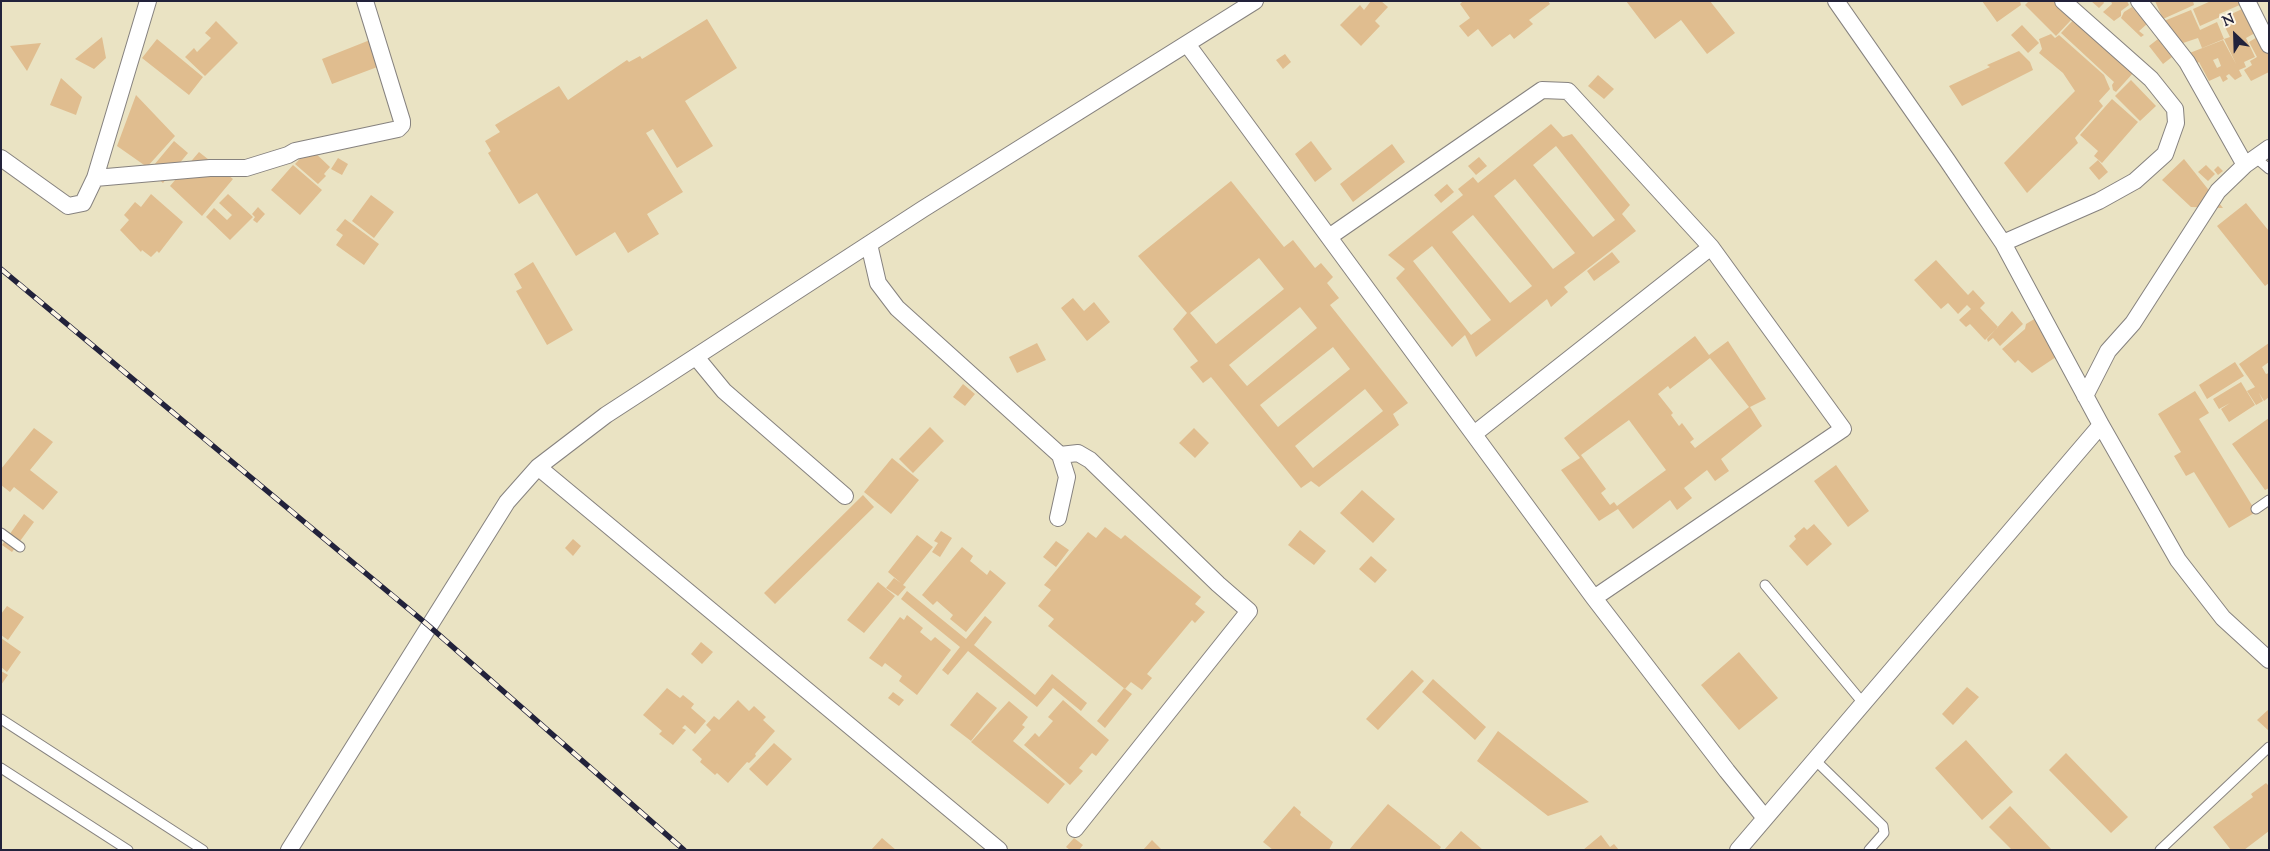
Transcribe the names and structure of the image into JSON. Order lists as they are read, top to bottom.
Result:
{
  "north": "top left"
}
